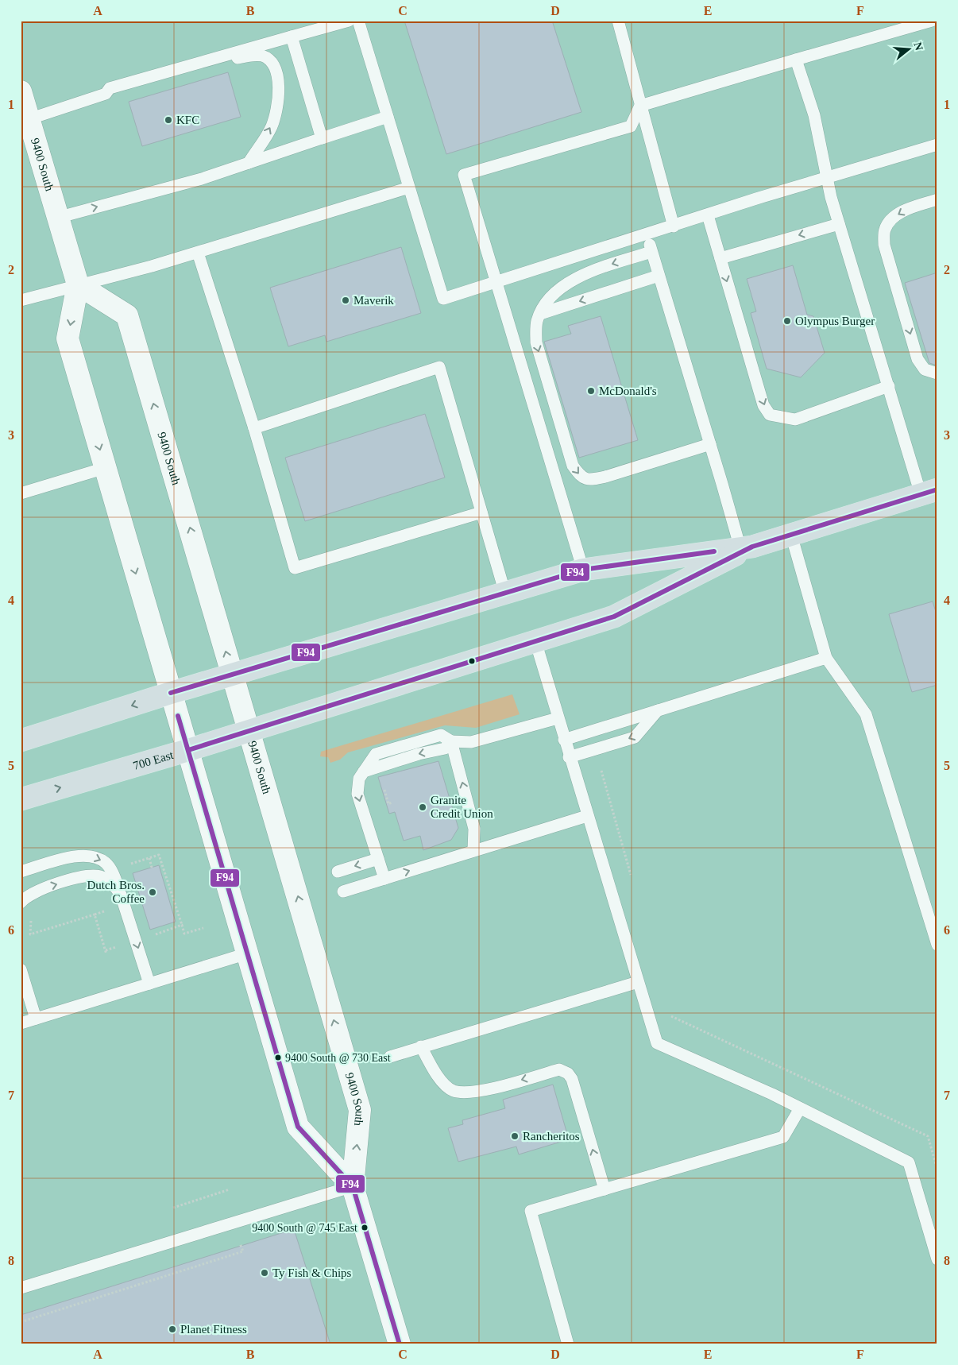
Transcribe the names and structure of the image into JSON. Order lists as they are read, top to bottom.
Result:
{
  "streets": {
    "main road": ["700 East"],
    "street": ["9400 South"]
  },
  "crossings": [
    ["9400 South", "700 East"]
  ],
  "places": [
    "KFC",
    "Maverik",
    "Olympus Burger",
    "McDonald's",
    "Granite Credit Union",
    "Dutch Bros. Coffee",
    "9400 South @ 730 East",
    "Rancheritos",
    "9400 South @ 745 East",
    "Ty Fish & Chips",
    "Planet Fitness"
  ],
  "lines": ["transit line F94"],
  "north": "right",
  "grid": {
    "columns": [
      "A",
      "B",
      "C",
      "D",
      "E",
      "F"
    ],
    "rows": [
      "1",
      "2",
      "3",
      "4",
      "5",
      "6",
      "7",
      "8"
    ]
  }
}
